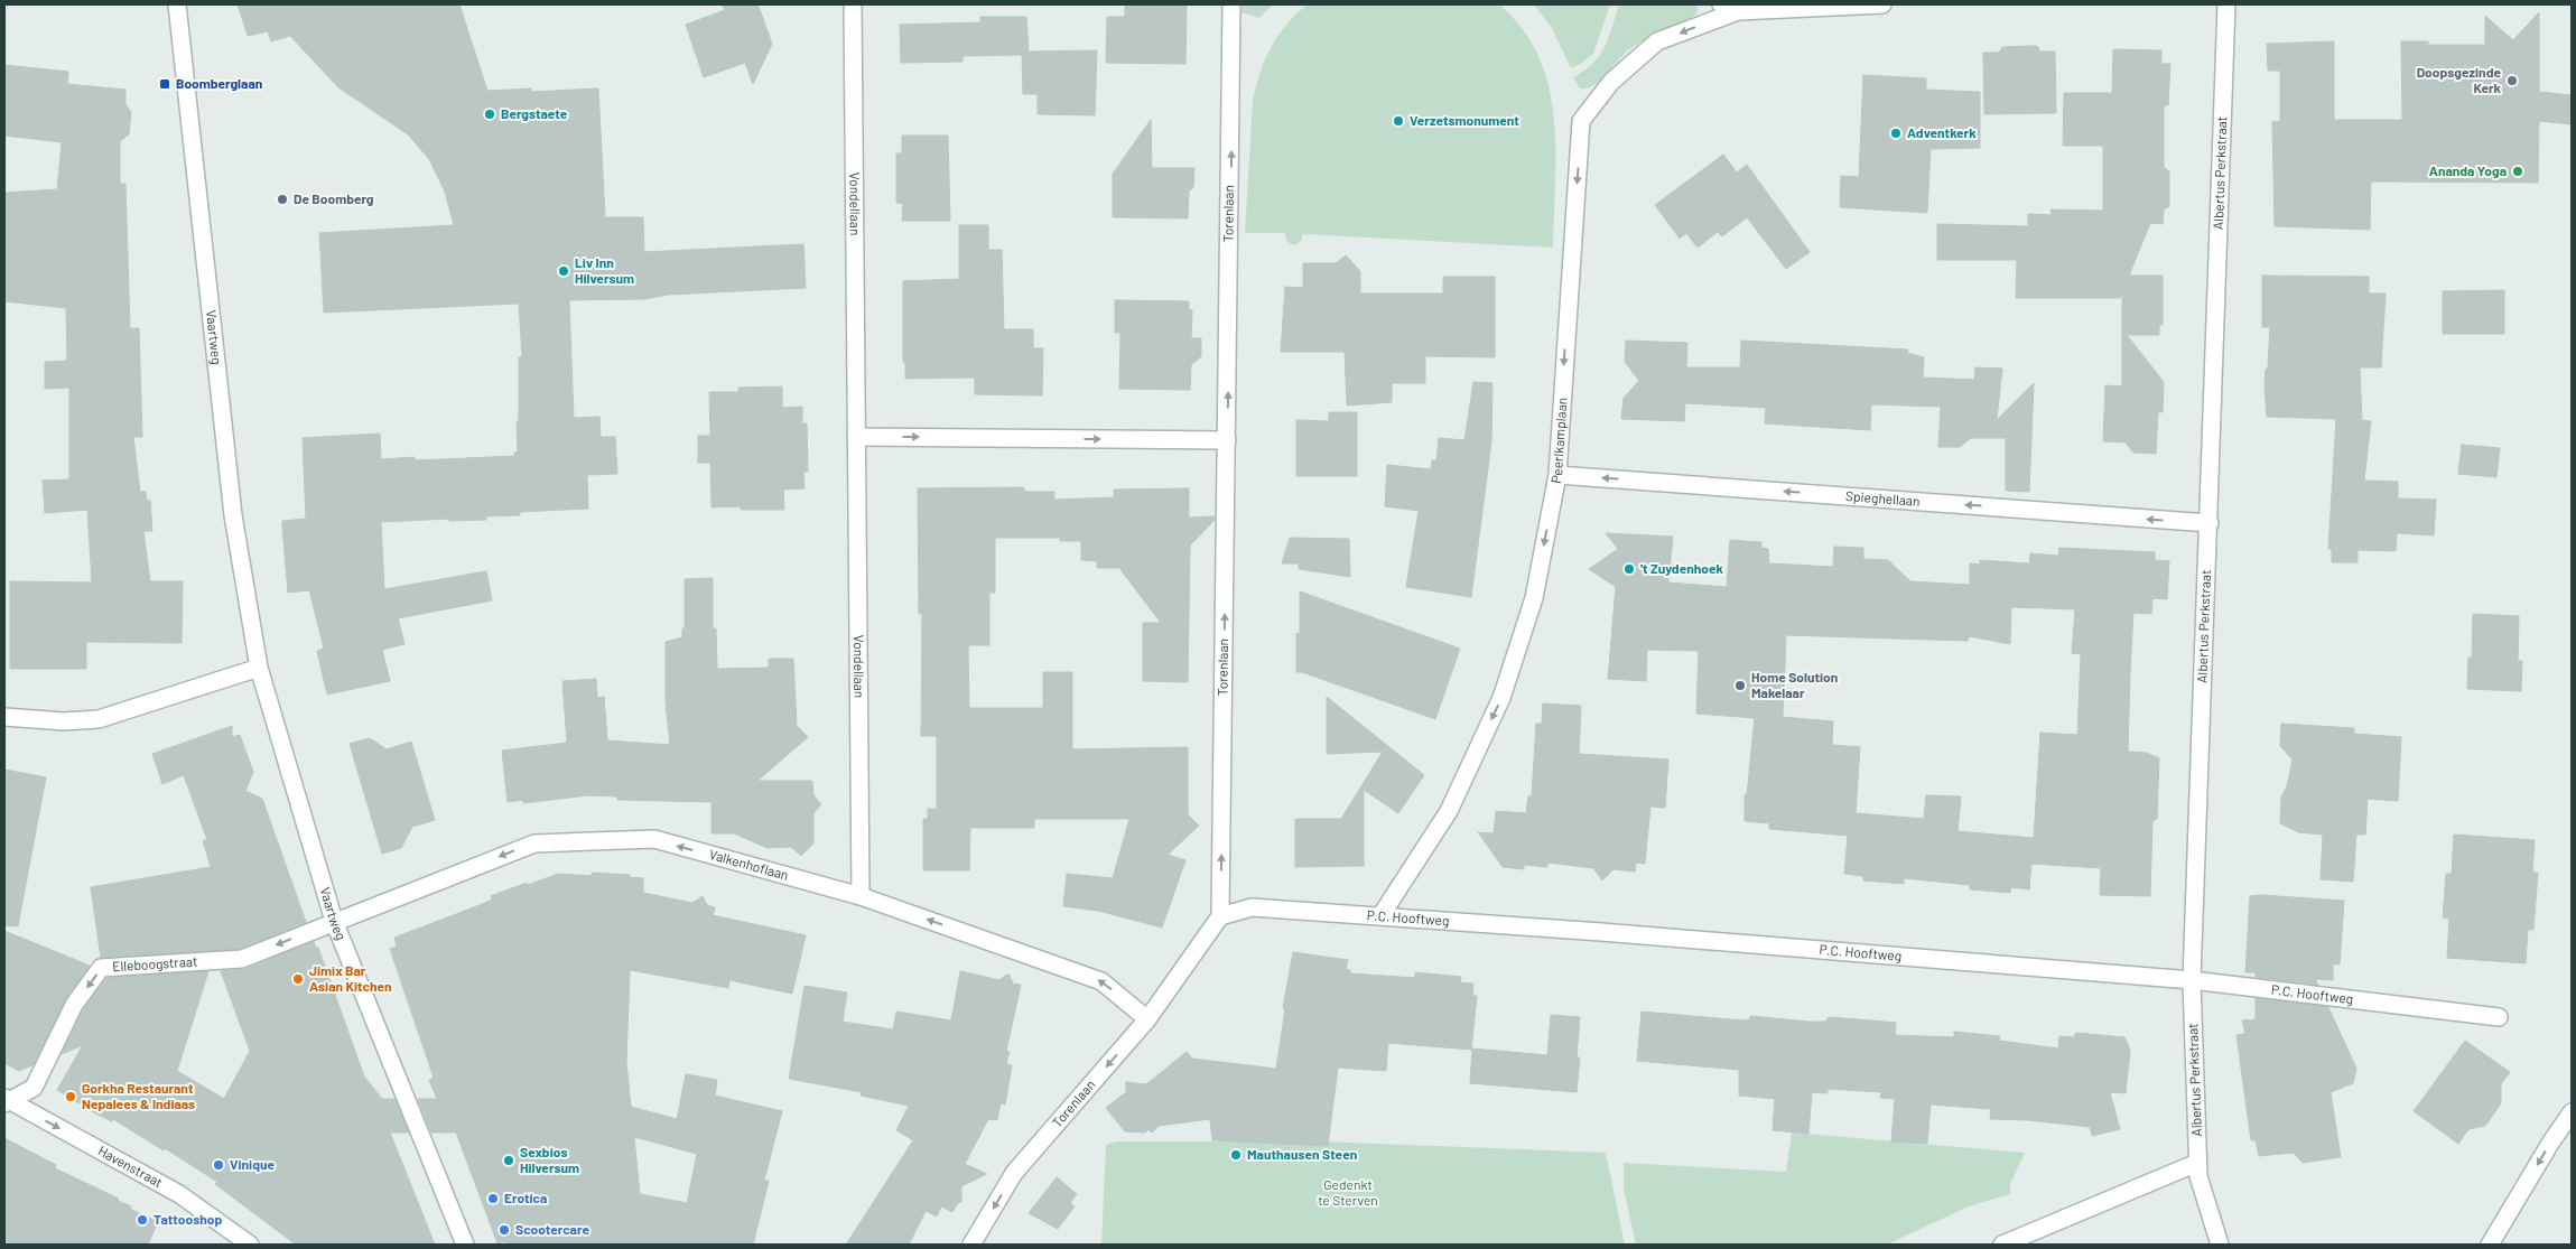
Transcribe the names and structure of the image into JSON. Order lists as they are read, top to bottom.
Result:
{
  "streets": {
    "street": [
      "Albertus Perkstraat",
      "Vondellaan",
      "Torenlaan",
      "Vaartweg",
      "Peerlkamplaan",
      "Spieghellaan",
      "Valkenhoflaan",
      "P.C. Hooftweg",
      "Elleboogstraat",
      "Havenstraat"
    ]
  },
  "crossings": [
    ["Albertus Perkstraat", "Spieghellaan"],
    ["Albertus Perkstraat", "P.C. Hooftweg"],
    ["Vondellaan", "Valkenhoflaan"],
    ["Torenlaan", "Valkenhoflaan"],
    ["Torenlaan", "P.C. Hooftweg"],
    ["Vaartweg", "Valkenhoflaan"],
    ["Vaartweg", "Elleboogstraat"],
    ["Peerlkamplaan", "Spieghellaan"],
    ["Peerlkamplaan", "P.C. Hooftweg"],
    ["Valkenhoflaan", "Elleboogstraat"],
    ["Elleboogstraat", "Havenstraat"]
  ],
  "one_way": [
    "Peerlkamplaan",
    "Spieghellaan",
    "Valkenhoflaan",
    "Elleboogstraat",
    "Havenstraat"
  ],
  "parks": ["Gedenkt te Sterven"],
  "places": {
    "other": [
      "Doopsgezinde Kerk",
      "Bergstaete",
      "Verzetsmonument",
      "Adventkerk",
      "Ananda Yoga",
      "De Boomberg",
      "Liv Inn Hilversum",
      "'t Zuydenhoek",
      "Home Solution Makelaar",
      "Jimix Bar Asian Kitchen",
      "Gorkha Restaurant Nepalees & Indiaas",
      "Mauthausen Steen",
      "Sexbios Hilversum",
      "Vinique",
      "Erotica",
      "Tattooshop",
      "Scootercare"
    ],
    "transit": ["Boomberglaan"]
  }
}
